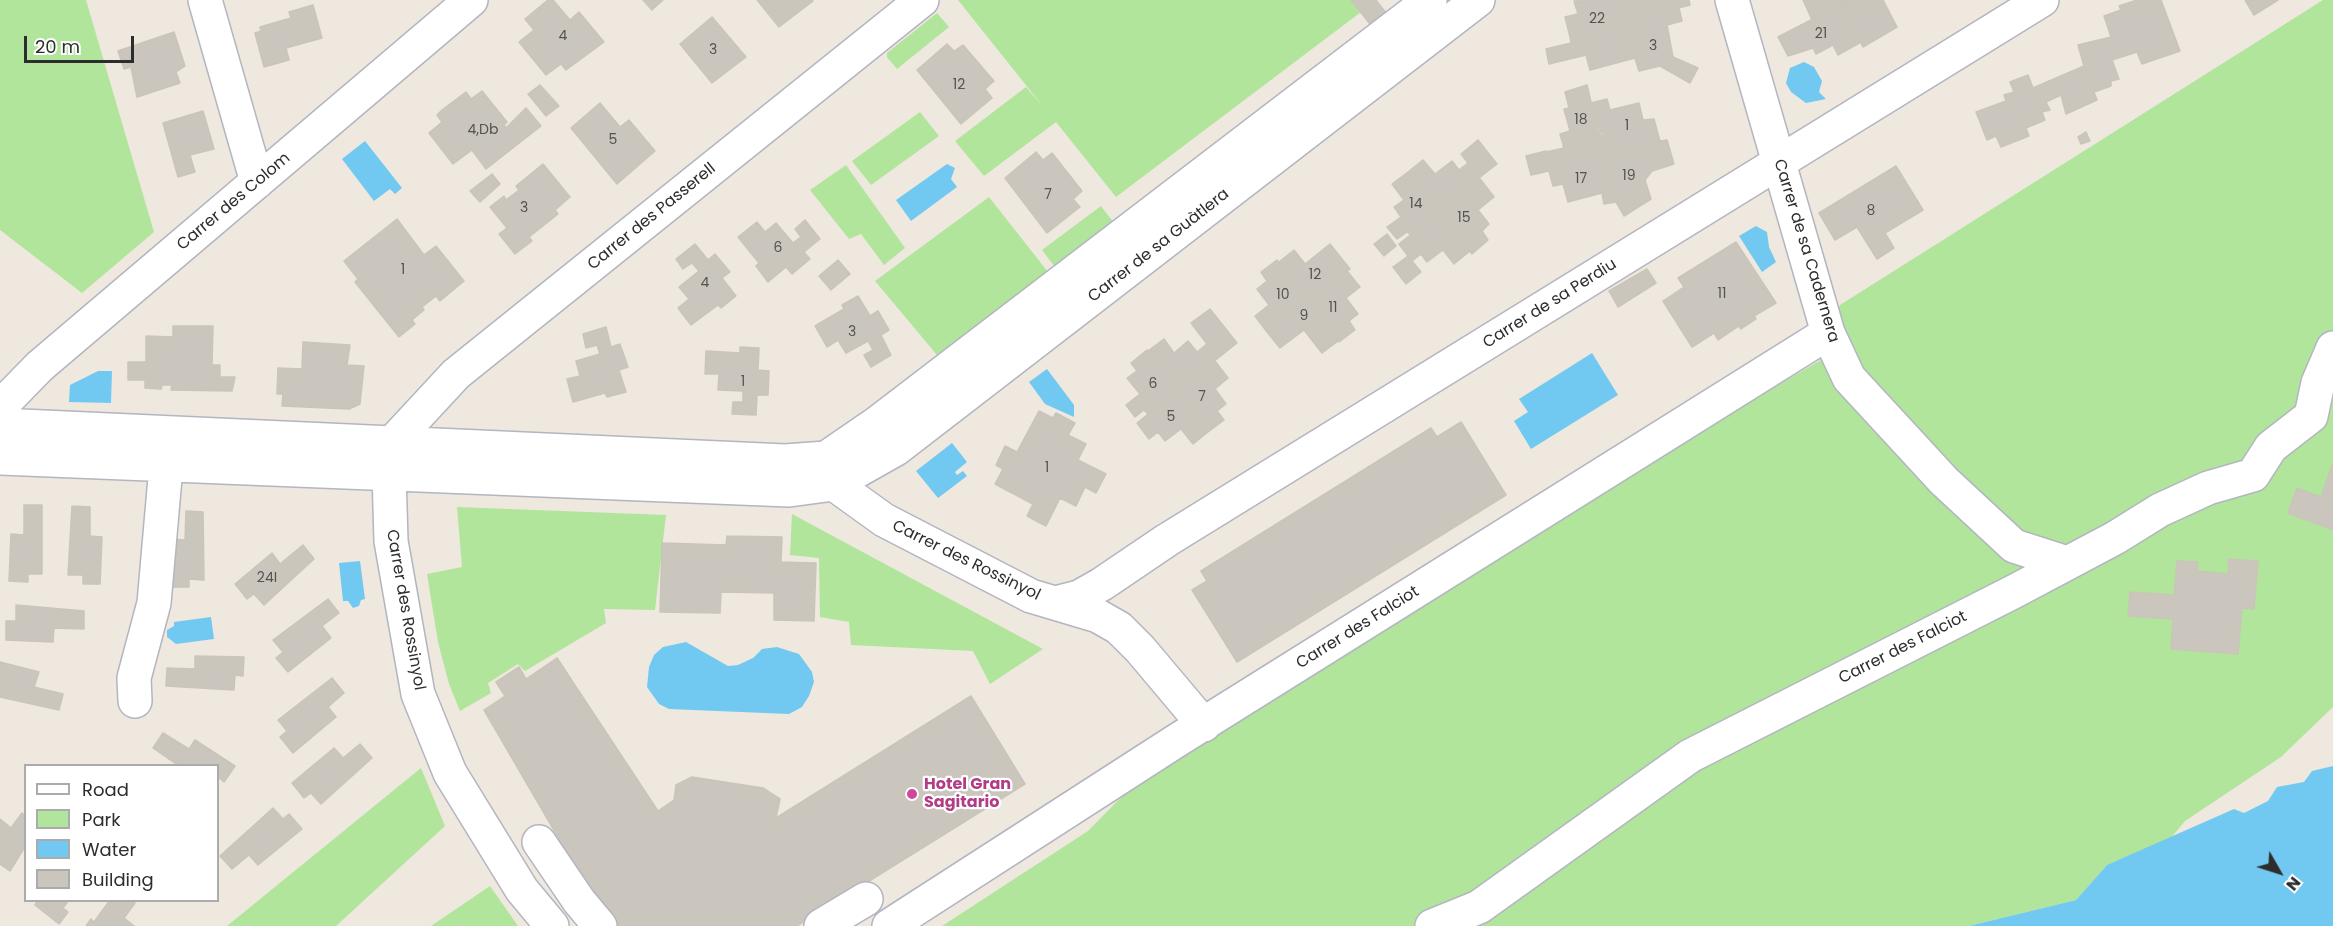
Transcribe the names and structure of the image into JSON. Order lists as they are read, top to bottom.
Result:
{
  "streets": {
    "street": [
      "Carrer des Colom",
      "Carrer des Passerell",
      "Carrer de sa Guàtlera",
      "Carrer de sa Cadernera",
      "Carrer de sa Perdiu",
      "Carrer des Rossinyol",
      "Carrer des Falciot"
    ]
  },
  "crossings": [
    ["Carrer des Passerell", "Carrer de sa Guàtlera"],
    ["Carrer des Passerell", "Carrer des Rossinyol"],
    ["Carrer de sa Guàtlera", "Carrer des Rossinyol"],
    ["Carrer de sa Cadernera", "Carrer de sa Perdiu"],
    ["Carrer de sa Cadernera", "Carrer des Falciot"],
    ["Carrer de sa Perdiu", "Carrer des Rossinyol"],
    ["Carrer des Rossinyol", "Carrer des Falciot"]
  ],
  "places": ["Hotel Gran Sagitario"],
  "house_numbers": [
    "22",
    "21",
    "4",
    "3",
    "3",
    "12",
    "18",
    "1",
    "4,Db",
    "5",
    "19",
    "17",
    "7",
    "14",
    "3",
    "8",
    "15",
    "6",
    "1",
    "12",
    "4",
    "11",
    "10",
    "11",
    "9",
    "3",
    "1",
    "6",
    "7",
    "5",
    "1",
    "24I"
  ],
  "legend": [
    "Road",
    "Park",
    "Water",
    "Building"
  ],
  "scale_bar": "20 m",
  "north": "bottom right"
}
